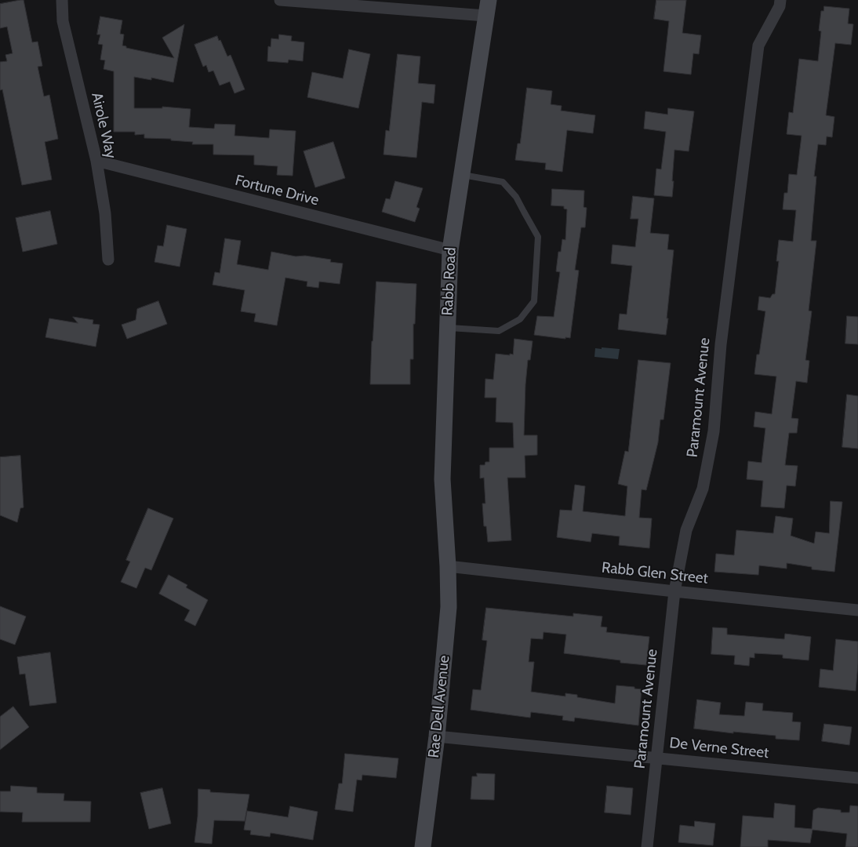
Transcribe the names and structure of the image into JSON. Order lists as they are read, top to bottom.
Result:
{
  "streets": {
    "street": [
      "Airole Way",
      "Fortune Drive",
      "Rabb Road",
      "Paramount Avenue",
      "Rabb Glen Street",
      "Rae Dell Avenue",
      "De Verne Street"
    ]
  },
  "crossings": [
    ["Airole Way", "Fortune Drive"],
    ["Fortune Drive", "Rabb Road"],
    ["Rabb Road", "Rabb Glen Street"],
    ["Rabb Road", "Rae Dell Avenue"],
    ["Paramount Avenue", "Rabb Glen Street"],
    ["Paramount Avenue", "De Verne Street"],
    ["Rabb Glen Street", "Rae Dell Avenue"],
    ["Rae Dell Avenue", "De Verne Street"]
  ]
}
